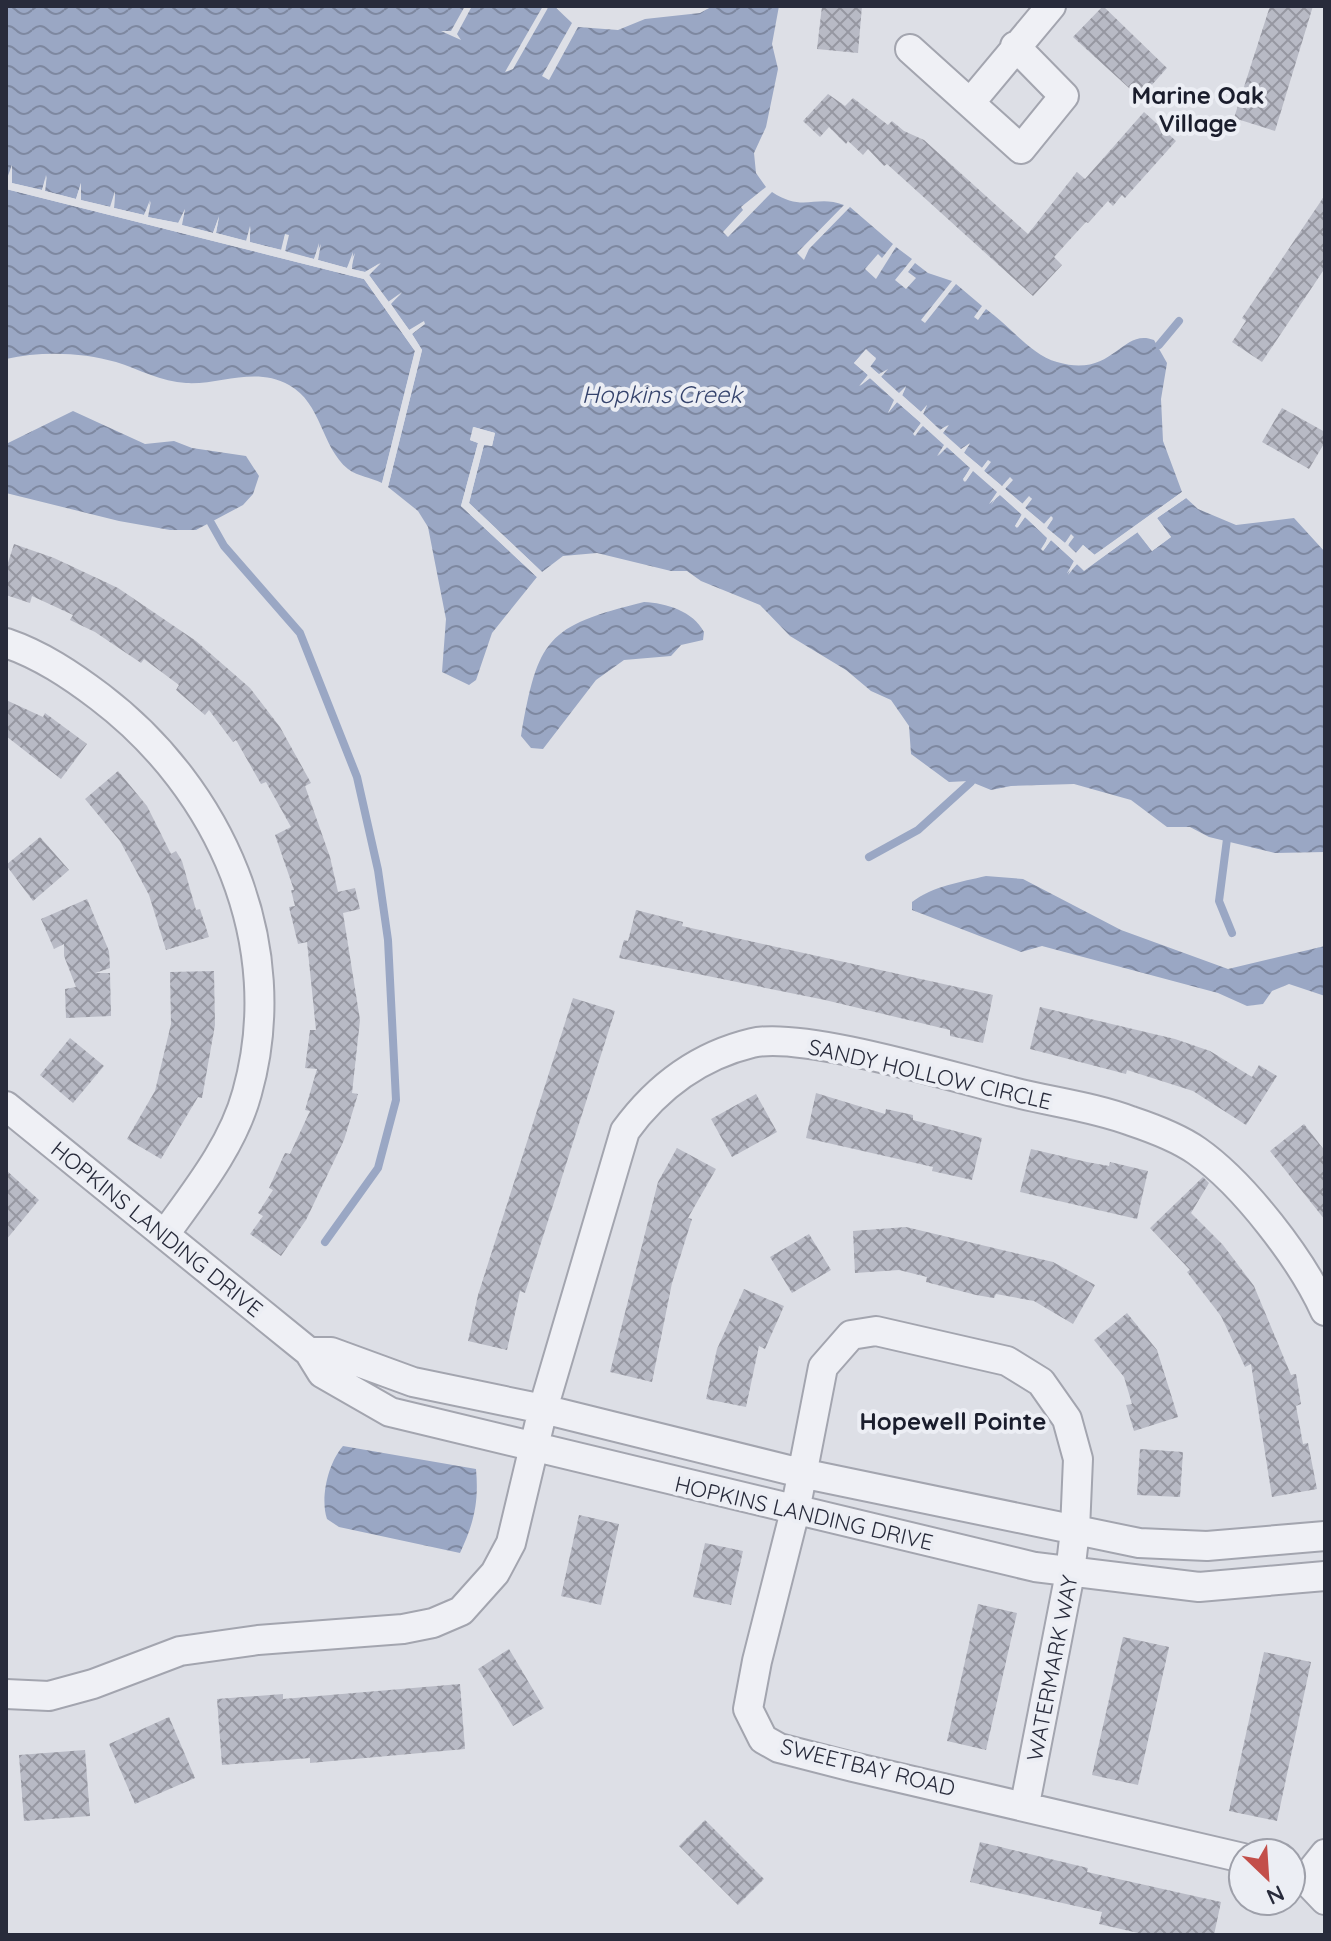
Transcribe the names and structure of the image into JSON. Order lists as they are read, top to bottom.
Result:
{
  "streets": {
    "street": [
      "SANDY HOLLOW CIRCLE",
      "HOPKINS LANDING DRIVE",
      "WATERMARK WAY",
      "SWEETBAY ROAD"
    ]
  },
  "crossings": [
    ["SANDY HOLLOW CIRCLE", "HOPKINS LANDING DRIVE"],
    ["HOPKINS LANDING DRIVE", "WATERMARK WAY"],
    ["HOPKINS LANDING DRIVE", "SWEETBAY ROAD"],
    ["WATERMARK WAY", "SWEETBAY ROAD"]
  ],
  "districts": ["Marine Oak Village", "Hopewell Pointe"],
  "water": ["Hopkins Creek"],
  "north": "bottom right"
}
